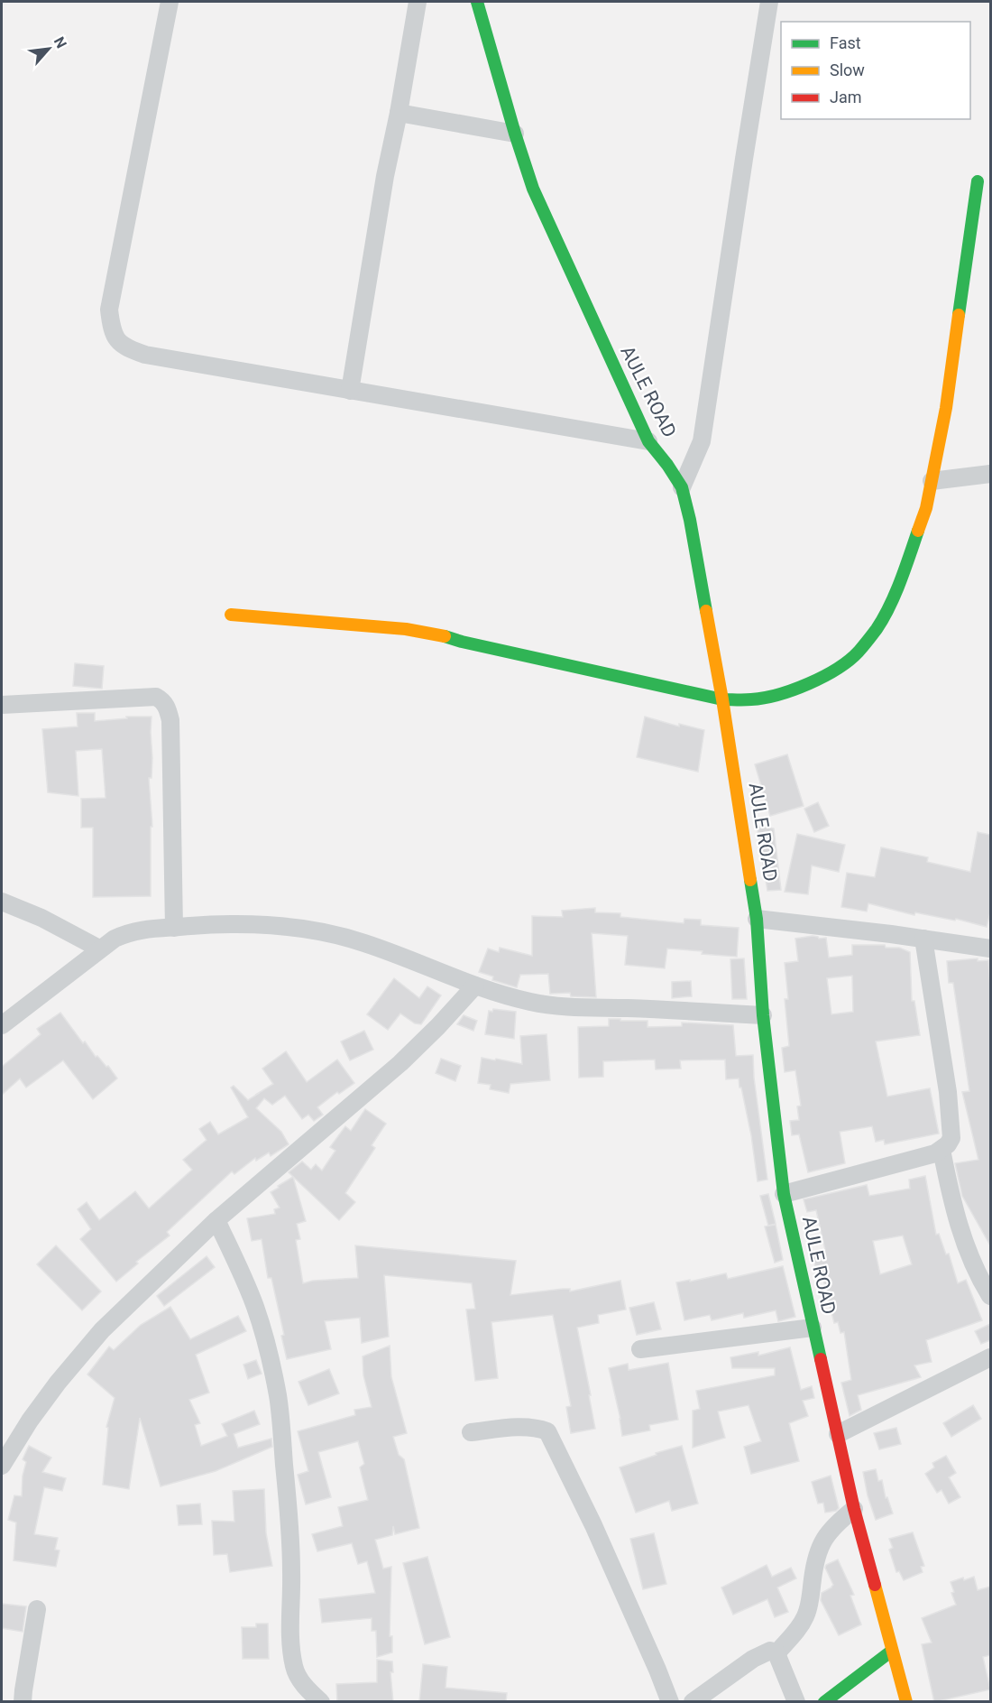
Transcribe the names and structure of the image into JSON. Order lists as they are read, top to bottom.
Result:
{
  "streets": {
    "street": ["AULE ROAD"]
  },
  "legend": ["Fast", "Slow", "Jam"],
  "north": "top right"
}
